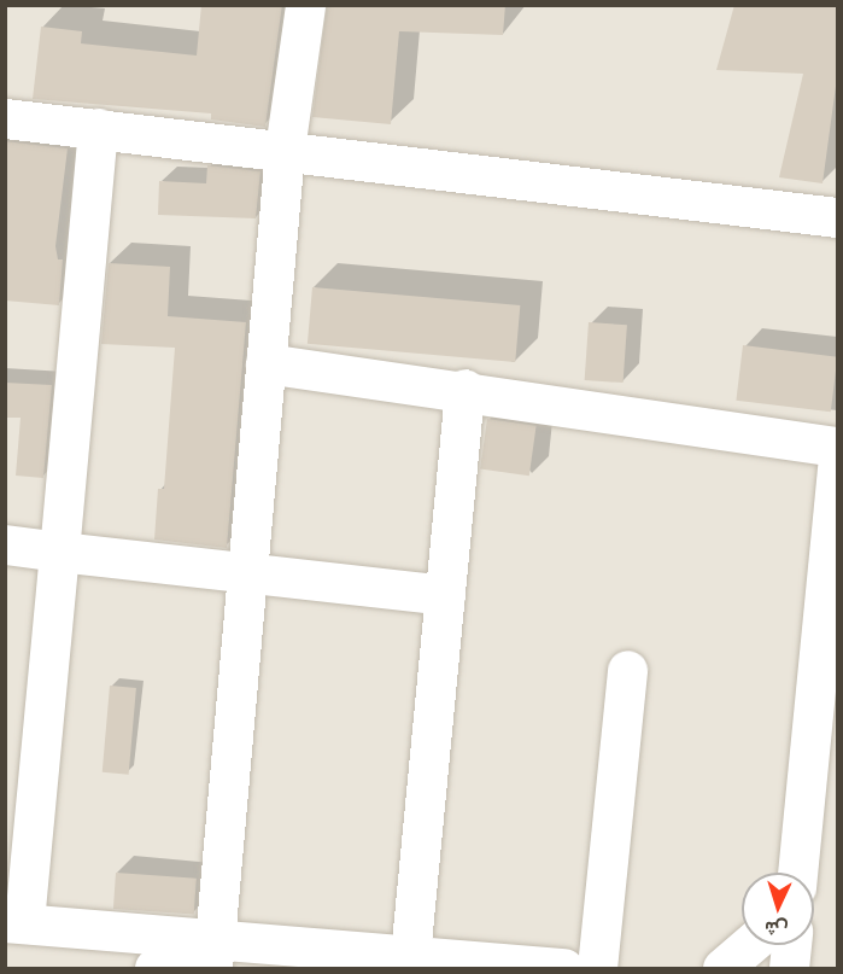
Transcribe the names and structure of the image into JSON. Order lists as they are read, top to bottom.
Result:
{
  "north": "bottom"
}
